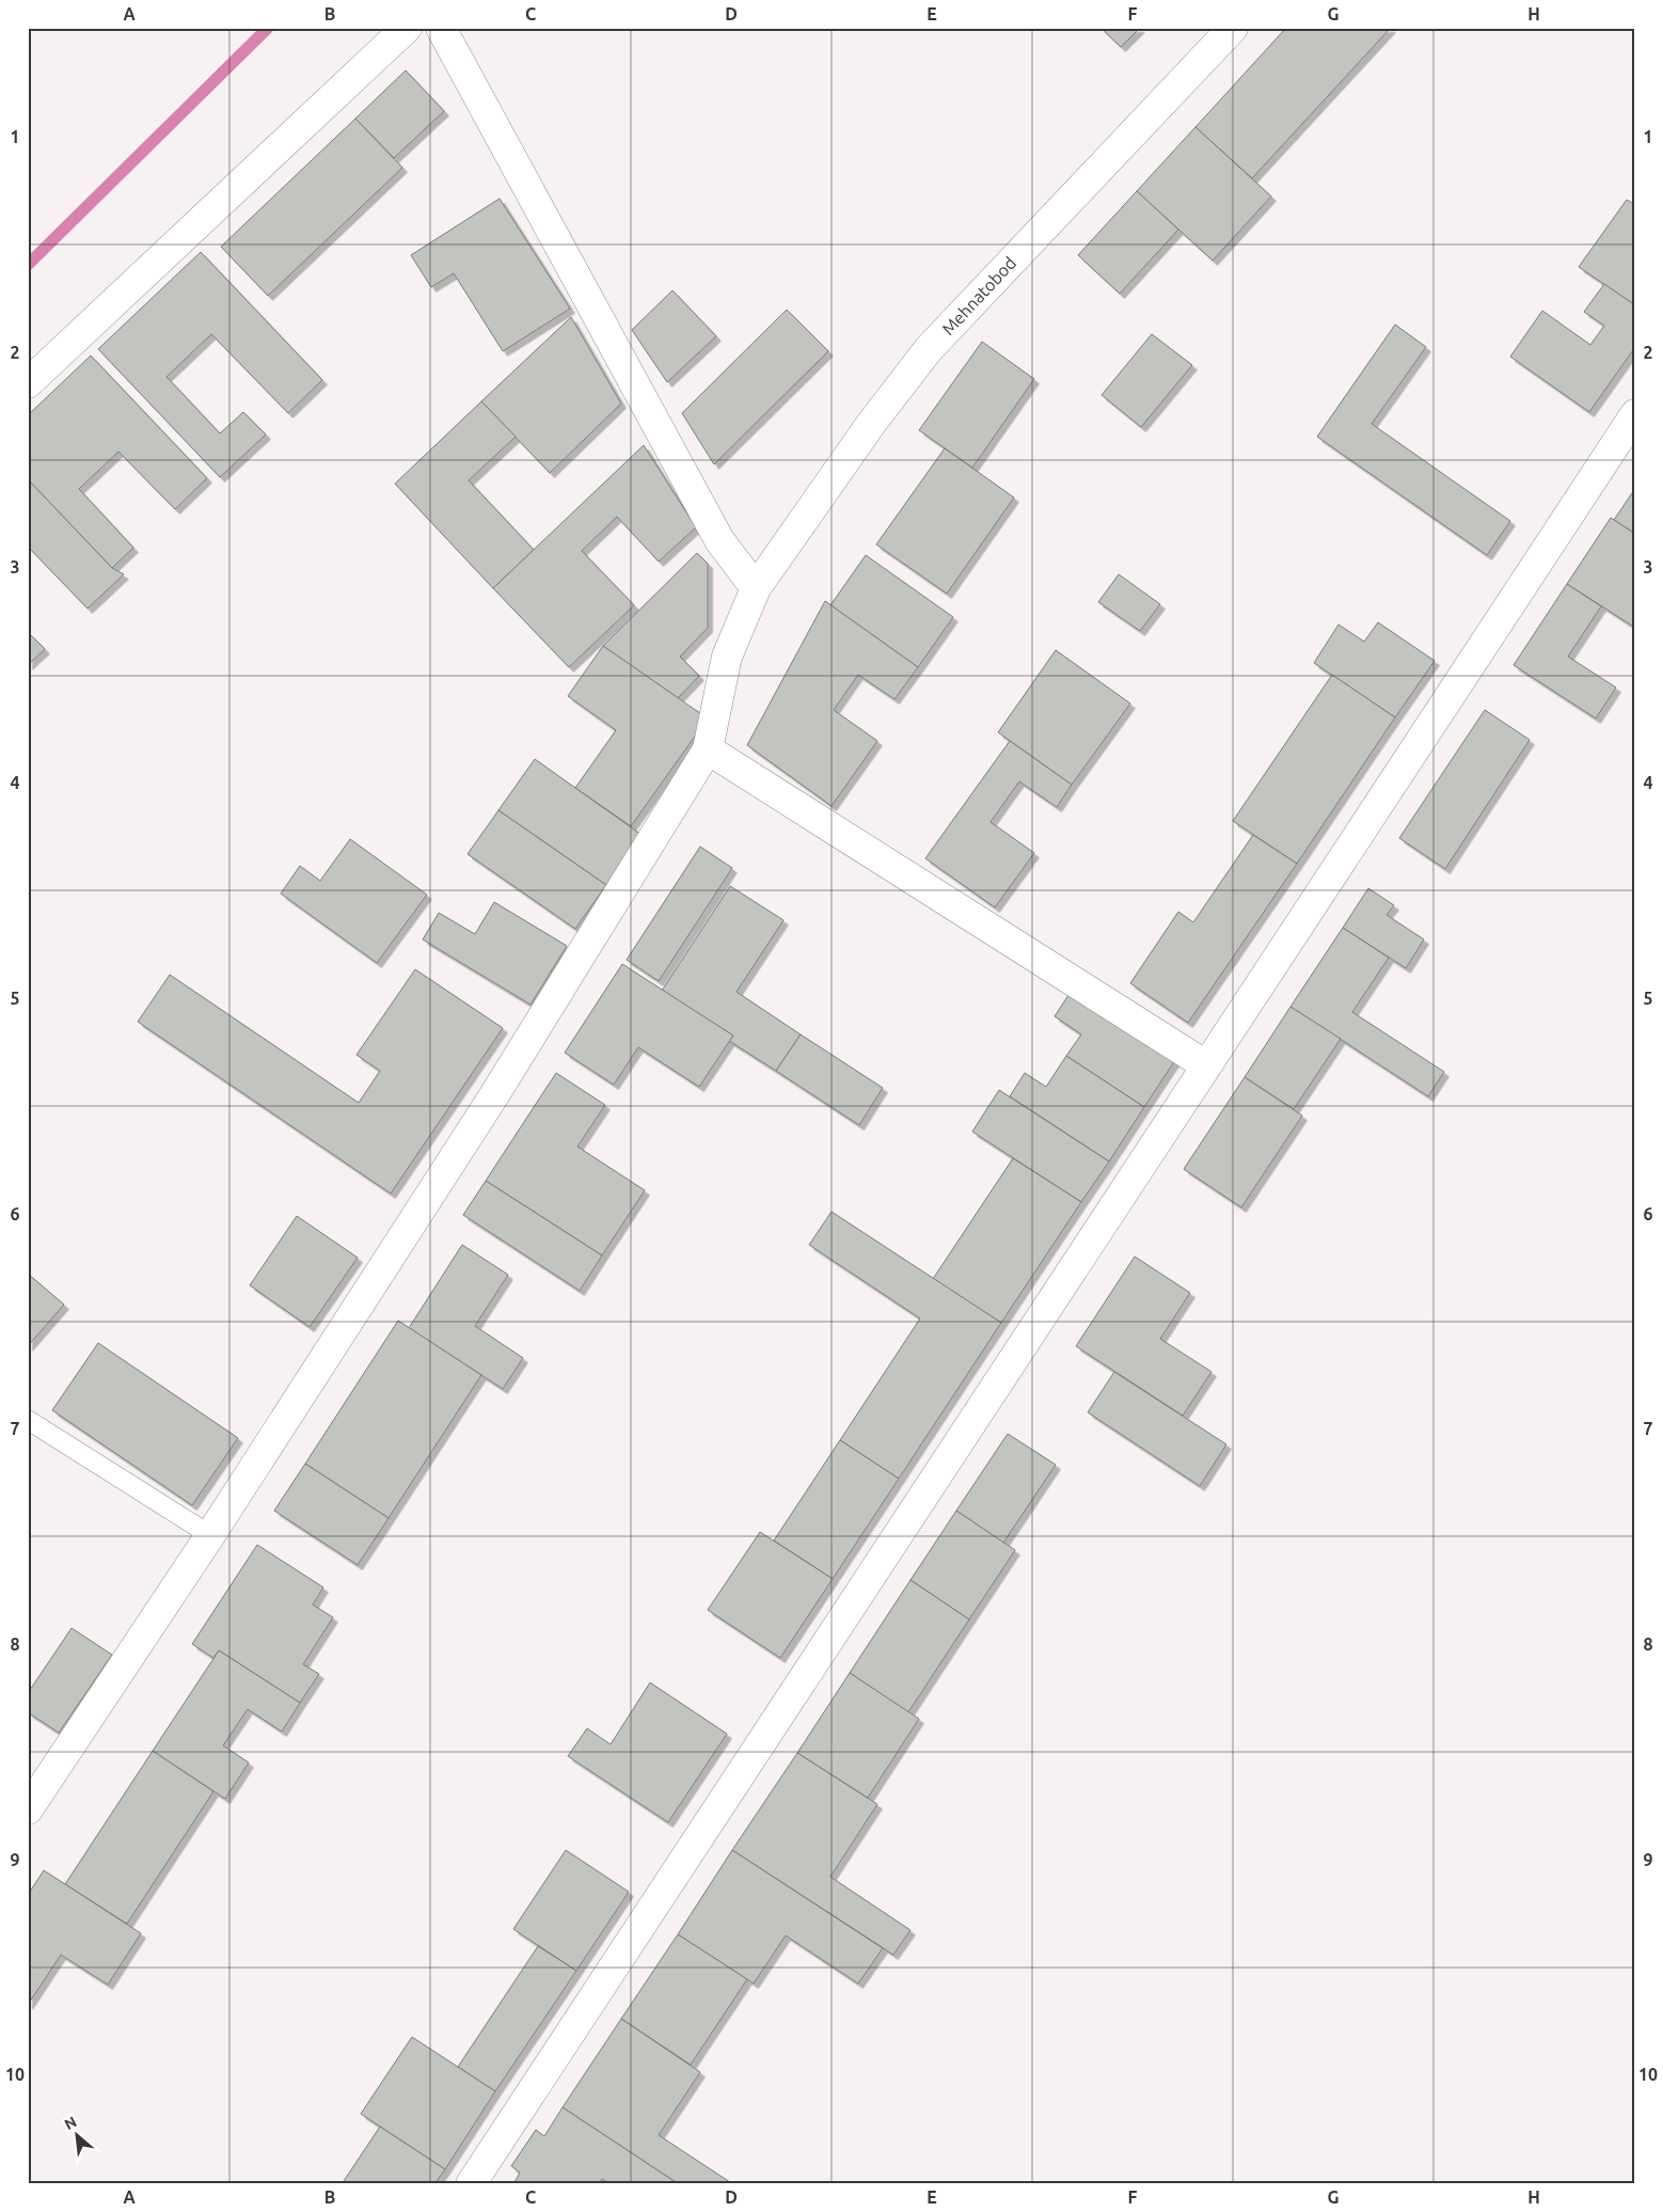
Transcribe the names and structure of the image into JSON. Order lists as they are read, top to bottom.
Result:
{
  "streets": {
    "street": ["Mehnatobod"]
  },
  "north": "top left",
  "grid": {
    "columns": [
      "A",
      "B",
      "C",
      "D",
      "E",
      "F",
      "G",
      "H"
    ],
    "rows": [
      "1",
      "2",
      "3",
      "4",
      "5",
      "6",
      "7",
      "8",
      "9",
      "10"
    ]
  }
}
